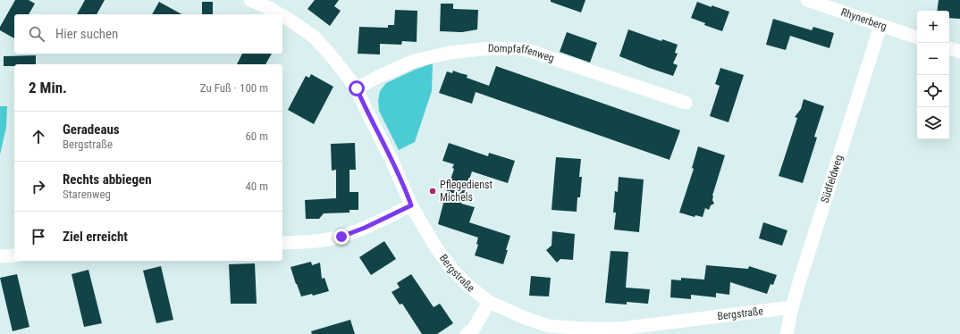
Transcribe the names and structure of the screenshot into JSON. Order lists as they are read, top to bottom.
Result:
{
  "streets": {
    "street": [
      "Rhynerberg",
      "Dompfaffenweg",
      "Südfeldweg",
      "Bergstraße"
    ]
  },
  "crossings": [
    ["Rhynerberg", "Südfeldweg"],
    ["Dompfaffenweg", "Bergstraße"],
    ["Südfeldweg", "Bergstraße"]
  ],
  "places": ["Pflegedienst Michels"],
  "page": {
    "map_buttons": ["+", "−"],
    "search": "Hier suchen",
    "heading": ["2 Min.", "Zu Fuß · 100 m"],
    "list": [
      ["Geradeaus", "Bergstraße", "60 m"],
      ["Rechts abbiegen", "Starenweg", "40 m"],
      "Ziel erreicht"
    ]
  }
}
